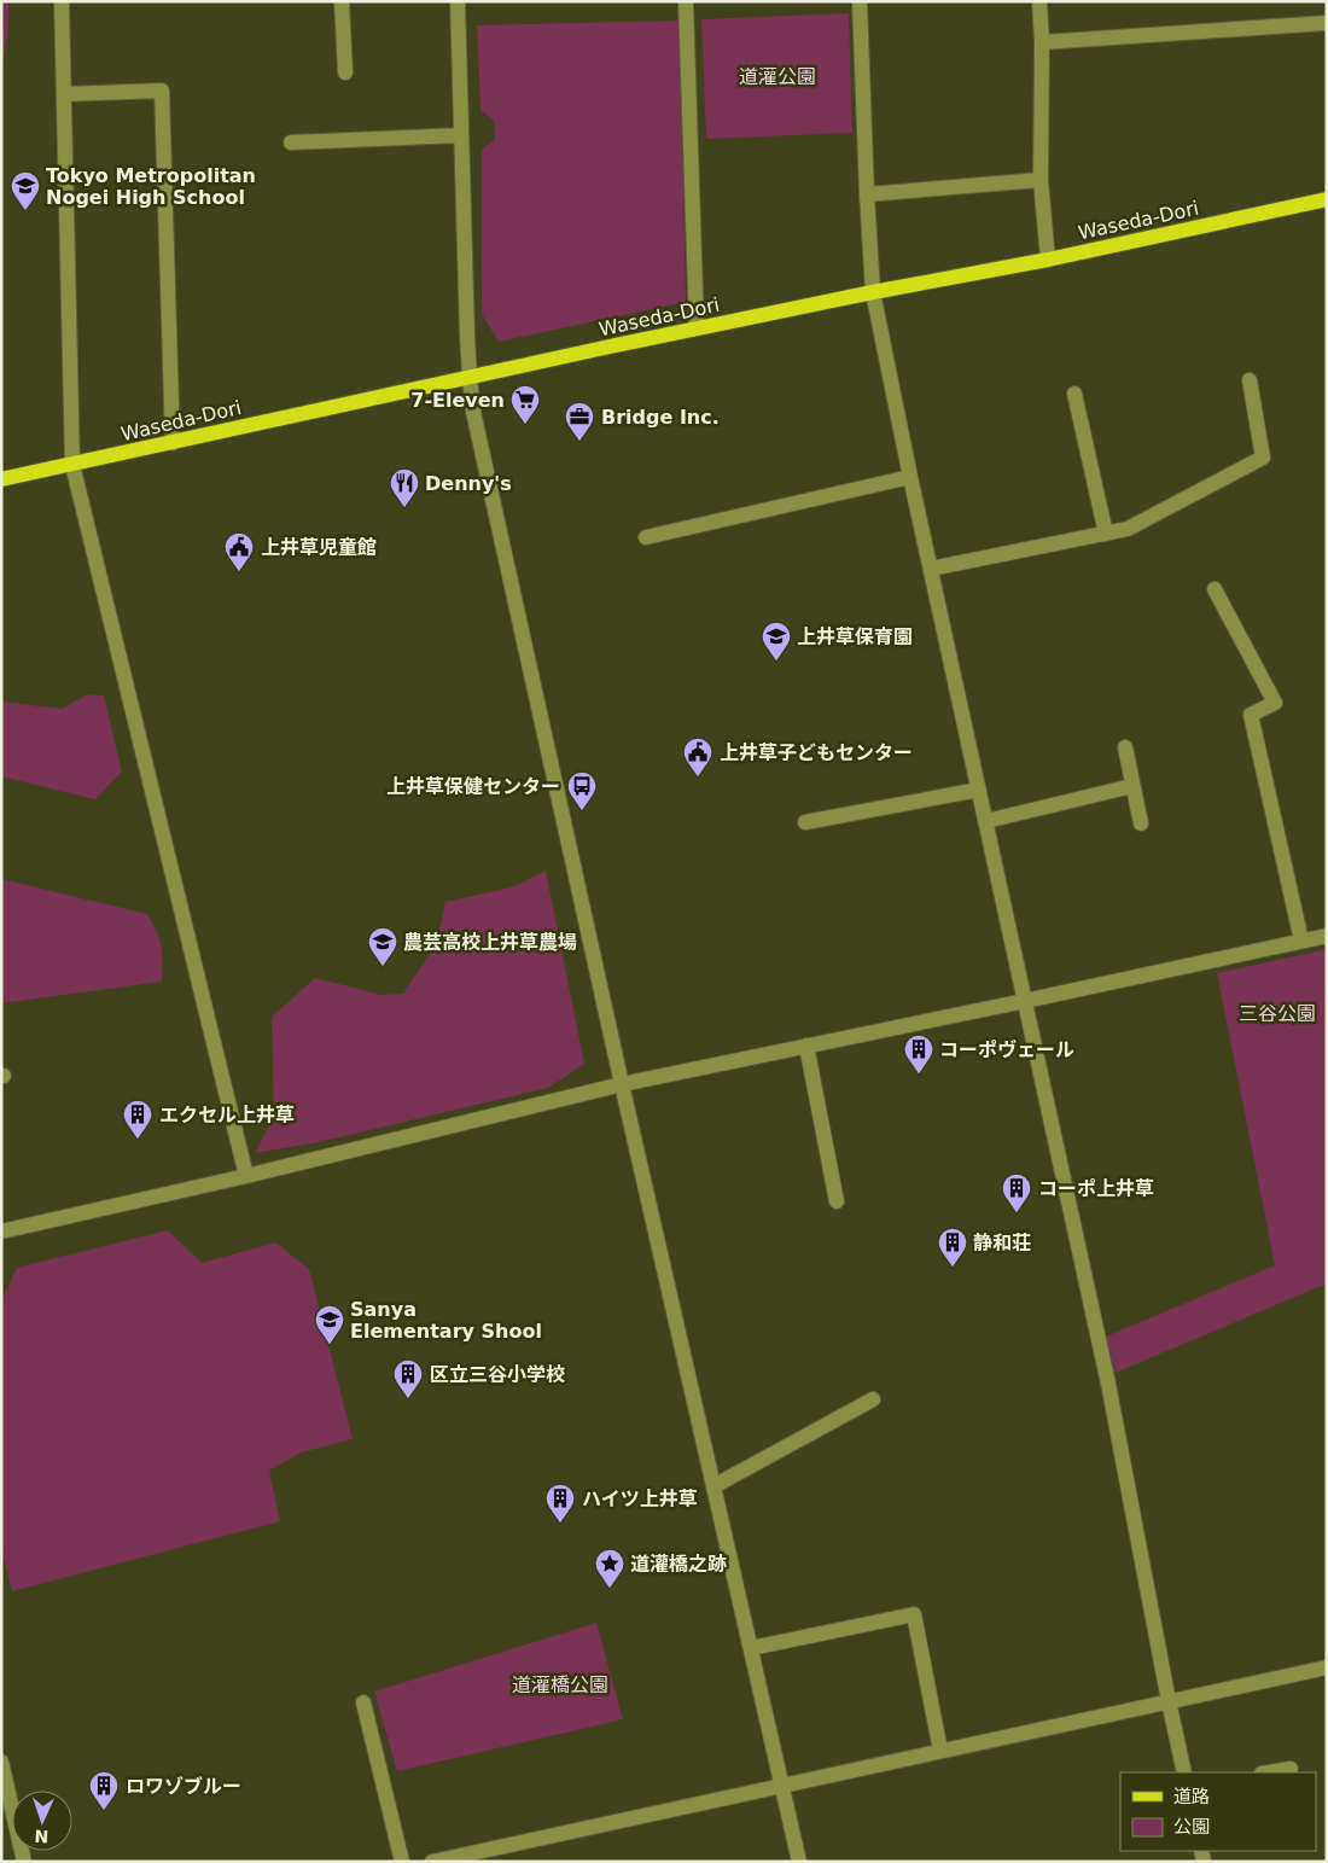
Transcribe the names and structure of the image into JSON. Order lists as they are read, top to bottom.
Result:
{
  "streets": {
    "main road": ["Waseda-Dori"]
  },
  "parks": ["道灌公園", "三谷公園", "道灌橋公園"],
  "places": {
    "school or university": [
      "Tokyo Metropolitan Nogei High School",
      "上井草保育園",
      "農芸高校上井草農場",
      "Sanya Elementary Shool"
    ],
    "supermarket": ["7-Eleven"],
    "office": ["Bridge Inc."],
    "restaurant": ["Denny's"],
    "public building": ["上井草児童館", "上井草子どもセンター"],
    "bus stop": ["上井草保健センター"],
    "building": [
      "コーポヴェール",
      "エクセル上井草",
      "コーポ上井草",
      "静和荘",
      "区立三谷小学校",
      "ハイツ上井草",
      "ロワゾブルー"
    ],
    "place": ["道灌橋之跡"]
  },
  "legend": ["道路", "公園"],
  "north": "bottom"
}
